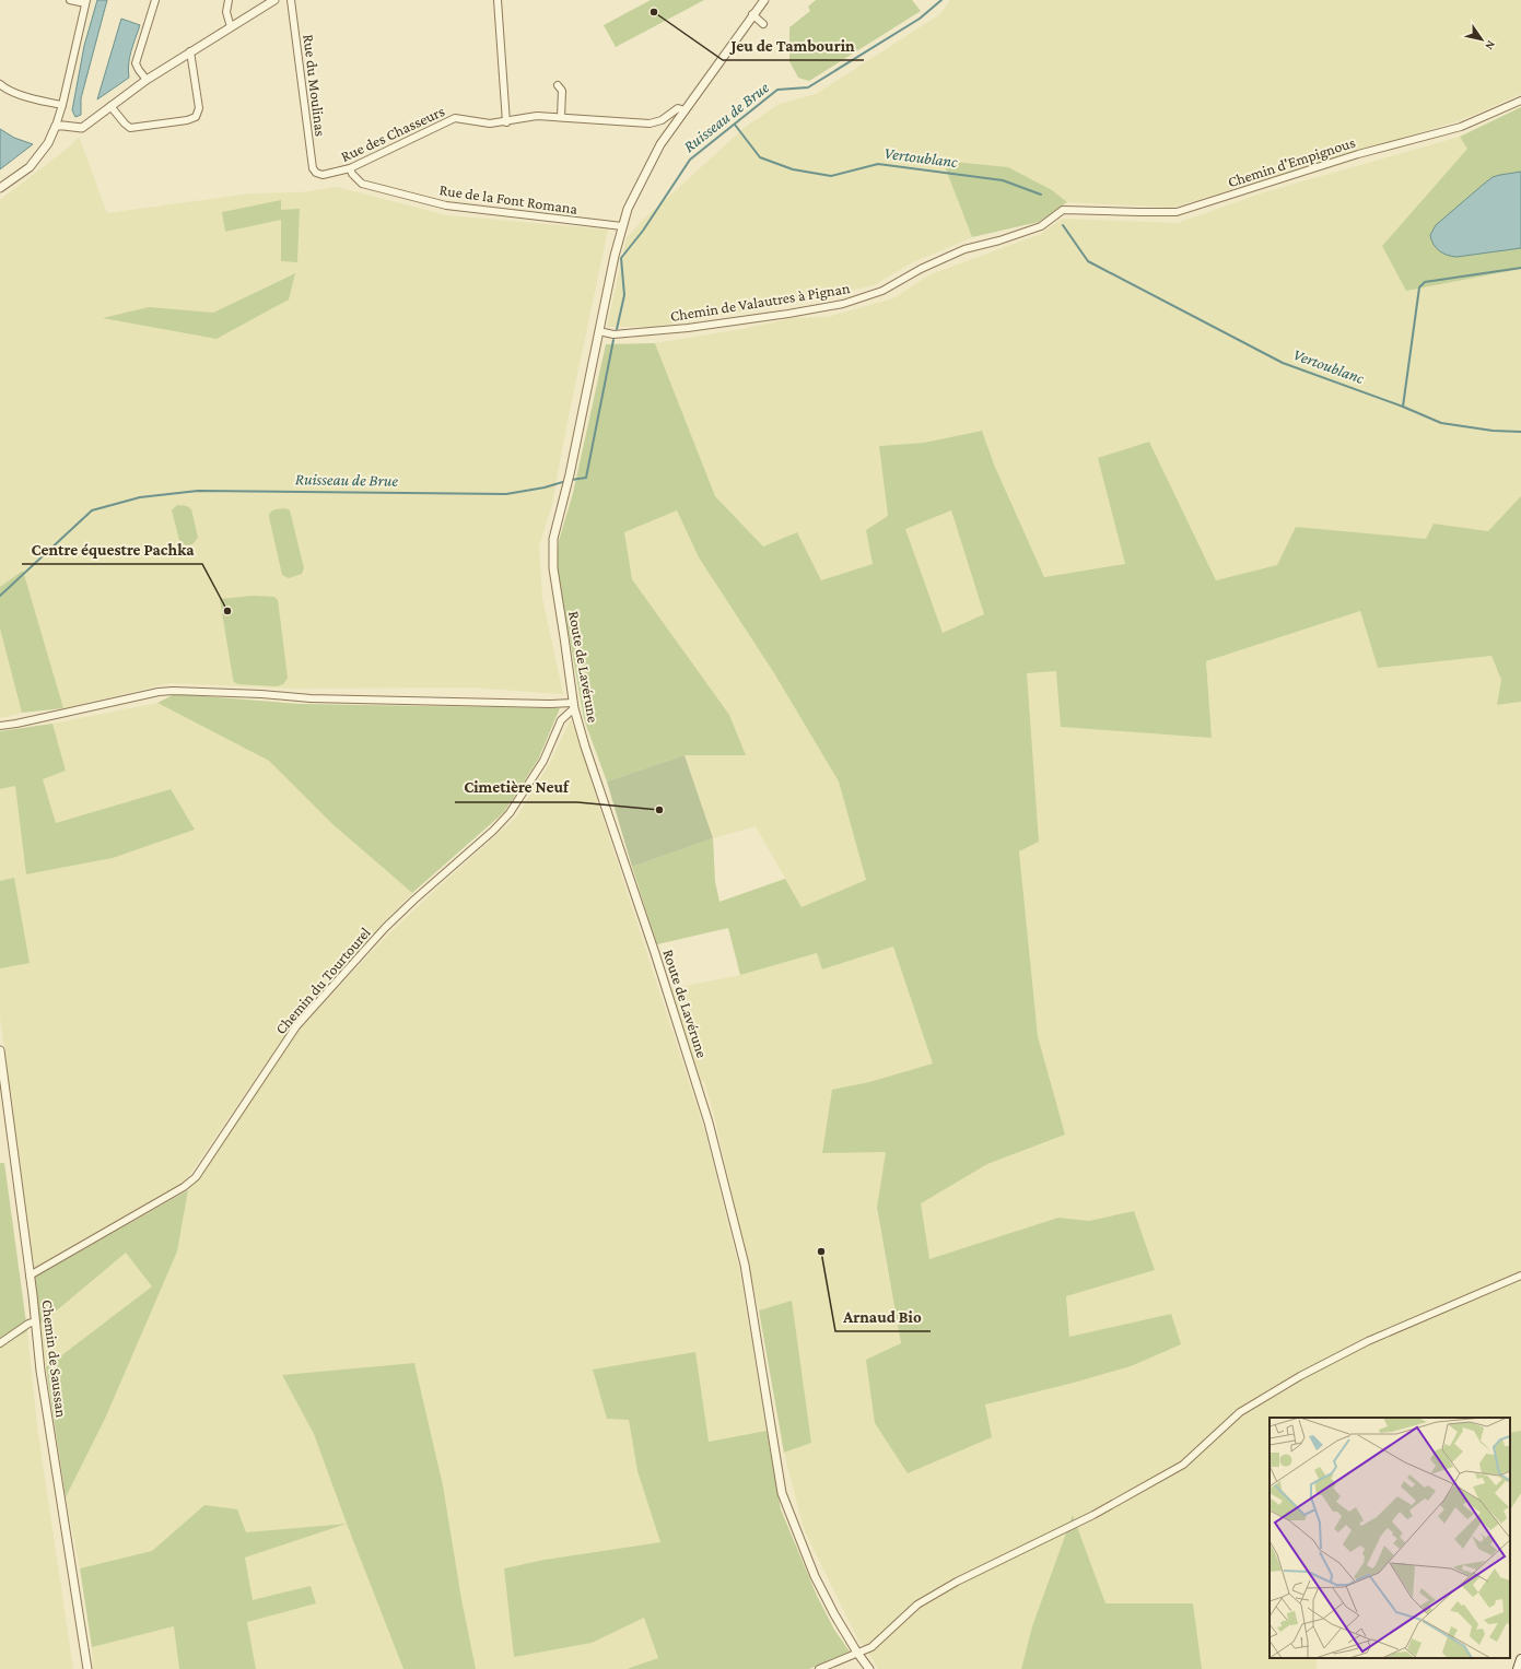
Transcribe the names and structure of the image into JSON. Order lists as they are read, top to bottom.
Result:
{
  "streets": {
    "street": [
      "Rue du Moulinas",
      "Rue des Chasseurs",
      "Chemin d'Empignous",
      "Rue de la Font Romana",
      "Chemin de Valautres à Pignan",
      "Route de Lavérune",
      "Chemin du Tourtourel",
      "Chemin de Saussan"
    ]
  },
  "crossings": [
    ["Rue du Moulinas", "Rue des Chasseurs"],
    ["Rue des Chasseurs", "Rue de la Font Romana"],
    ["Rue des Chasseurs", "Route de Lavérune"],
    ["Chemin d'Empignous", "Chemin de Valautres à Pignan"],
    ["Rue de la Font Romana", "Route de Lavérune"],
    ["Chemin de Valautres à Pignan", "Route de Lavérune"],
    ["Route de Lavérune", "Chemin du Tourtourel"],
    ["Chemin du Tourtourel", "Chemin de Saussan"]
  ],
  "water": ["Ruisseau de Brue", "Vertoublanc"],
  "places": [
    "Jeu de Tambourin",
    "Centre équestre Pachka",
    "Cimetière Neuf",
    "Arnaud Bio"
  ],
  "north": "bottom right"
}
